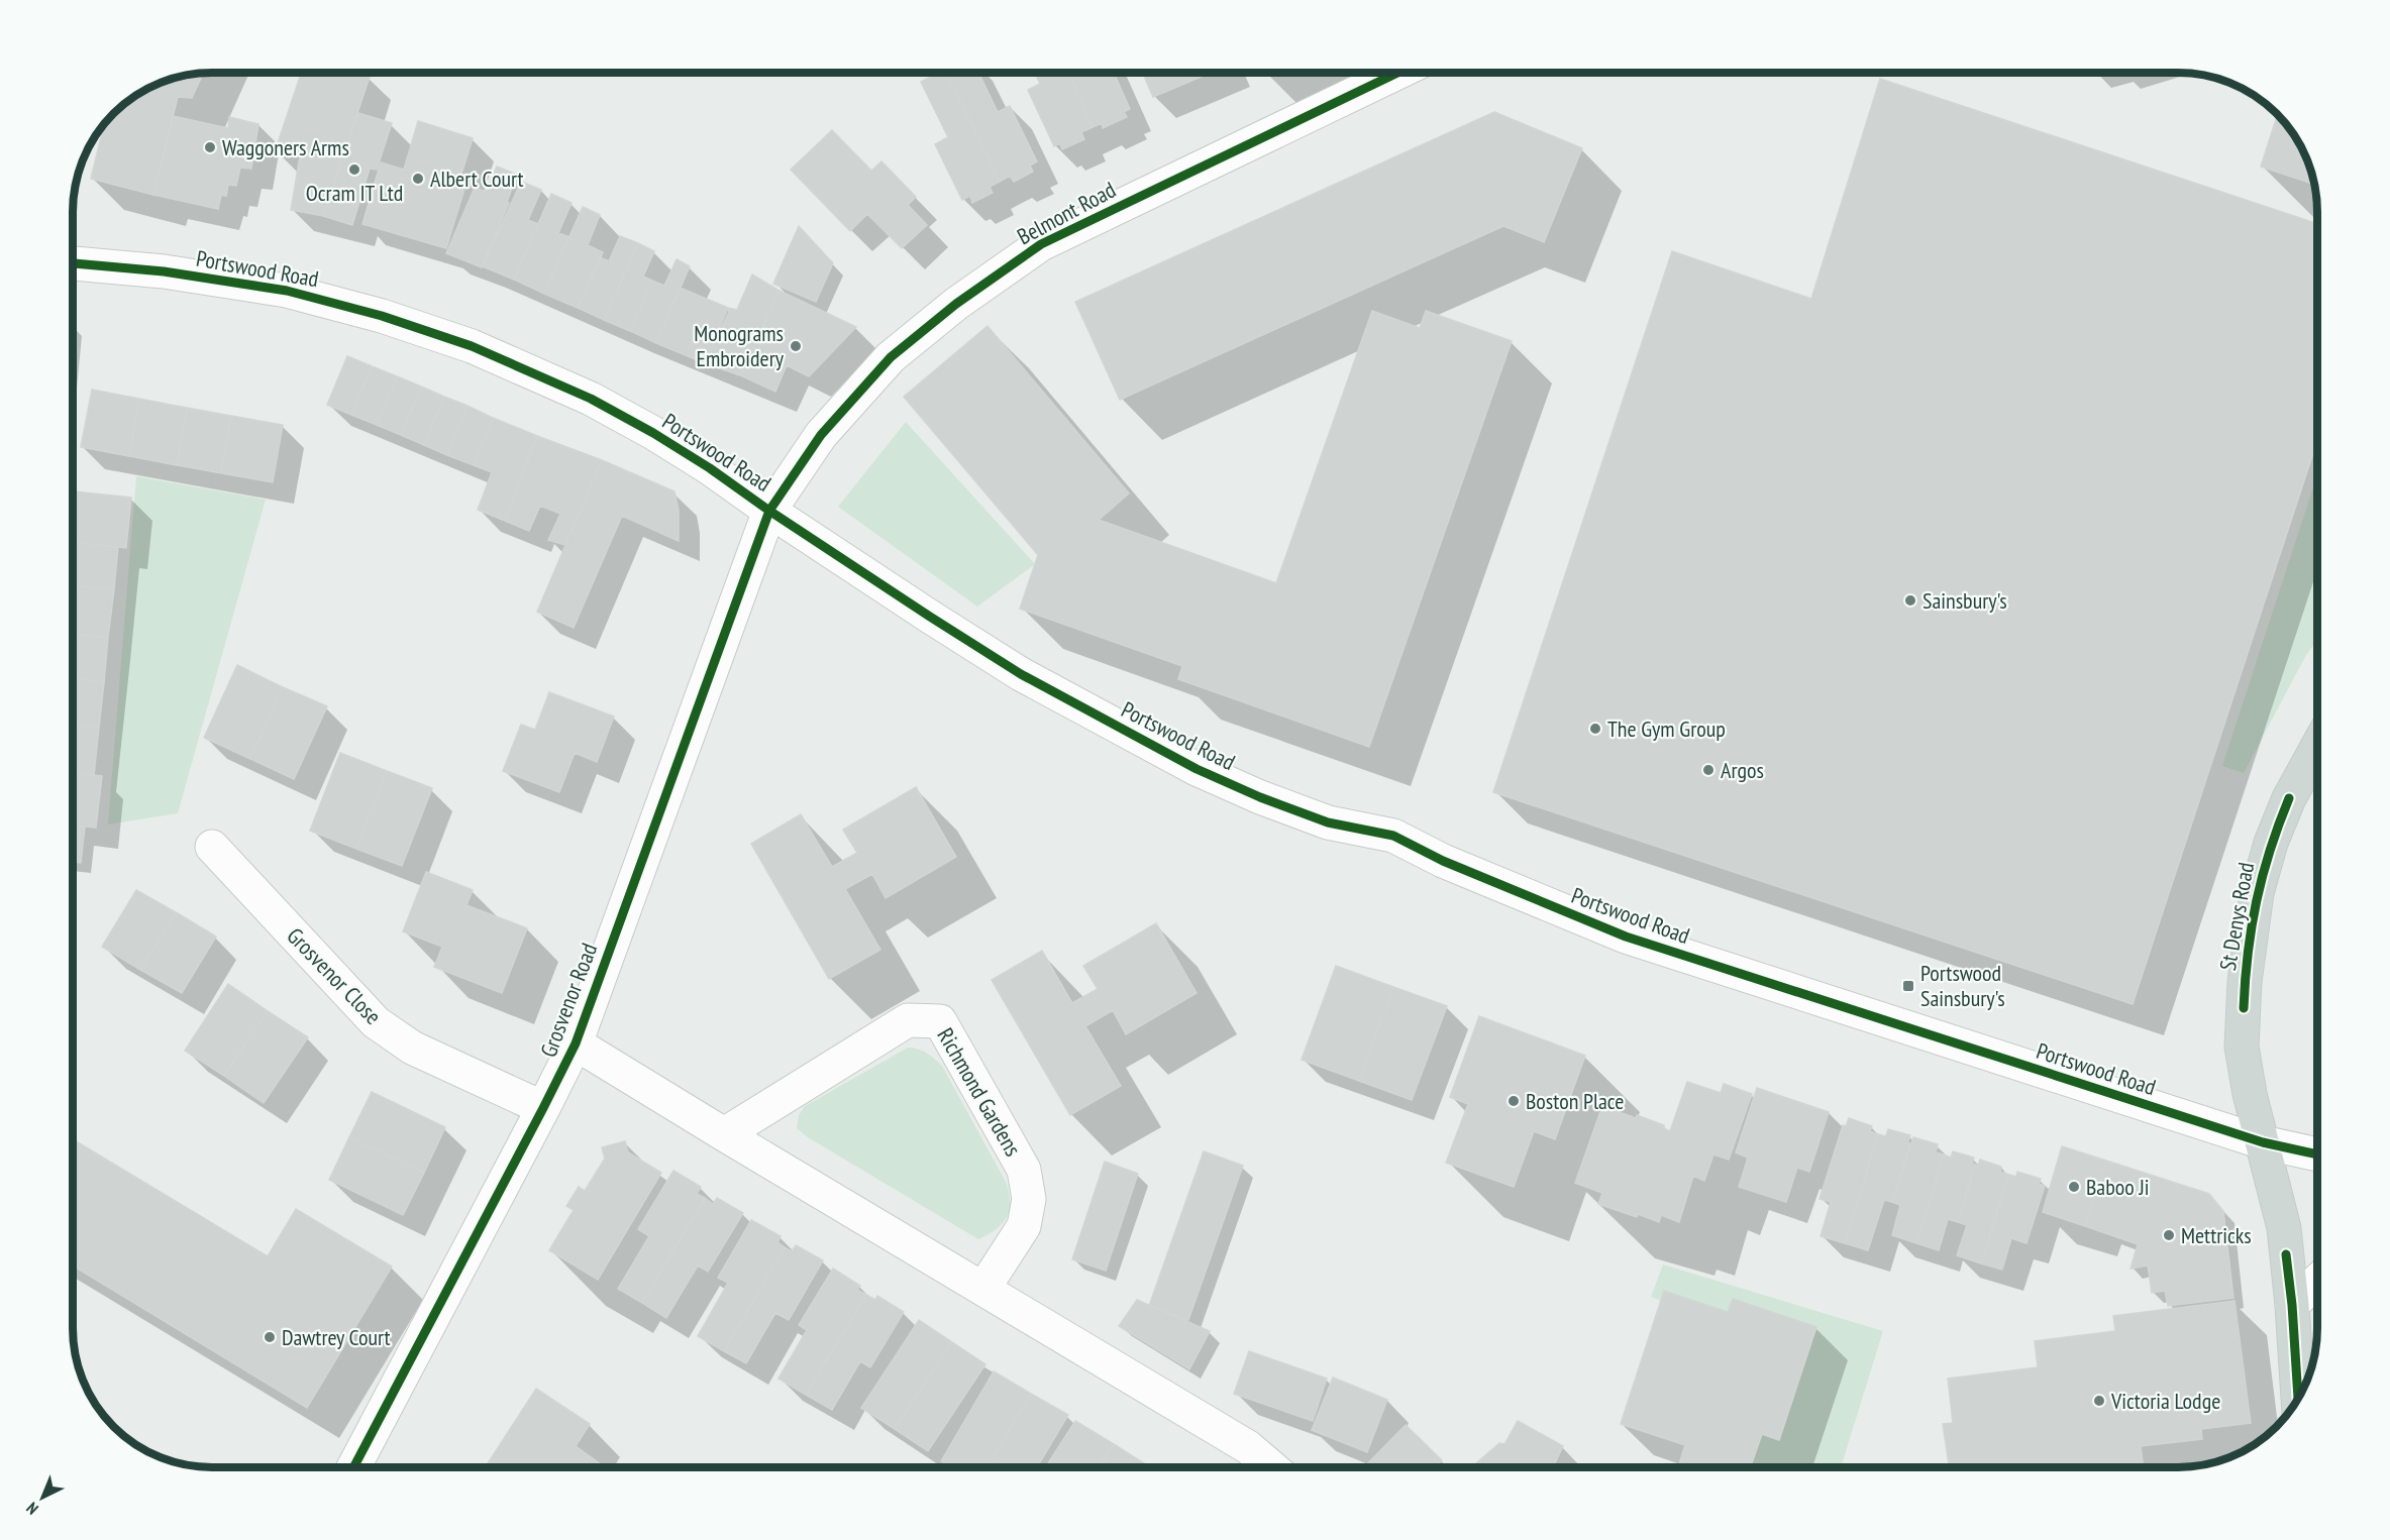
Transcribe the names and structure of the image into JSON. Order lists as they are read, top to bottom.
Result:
{
  "streets": {
    "main road": ["St Denys Road"],
    "street": [
      "Belmont Road",
      "Portswood Road",
      "Grosvenor Close",
      "Grosvenor Road",
      "Richmond Gardens"
    ]
  },
  "crossings": [
    ["Belmont Road", "Portswood Road"],
    ["Belmont Road", "Grosvenor Road"],
    ["Portswood Road", "St Denys Road"],
    ["Portswood Road", "Grosvenor Road"],
    ["Grosvenor Close", "Grosvenor Road"]
  ],
  "places": {
    "other": [
      "Waggoners Arms",
      "Ocram IT Ltd",
      "Albert Court",
      "Monograms Embroidery",
      "Sainsbury's",
      "The Gym Group",
      "Argos",
      "Boston Place",
      "Baboo Ji",
      "Mettricks",
      "Dawtrey Court",
      "Victoria Lodge"
    ],
    "transit": ["Portswood Sainsbury's"]
  },
  "north": "bottom left"
}
